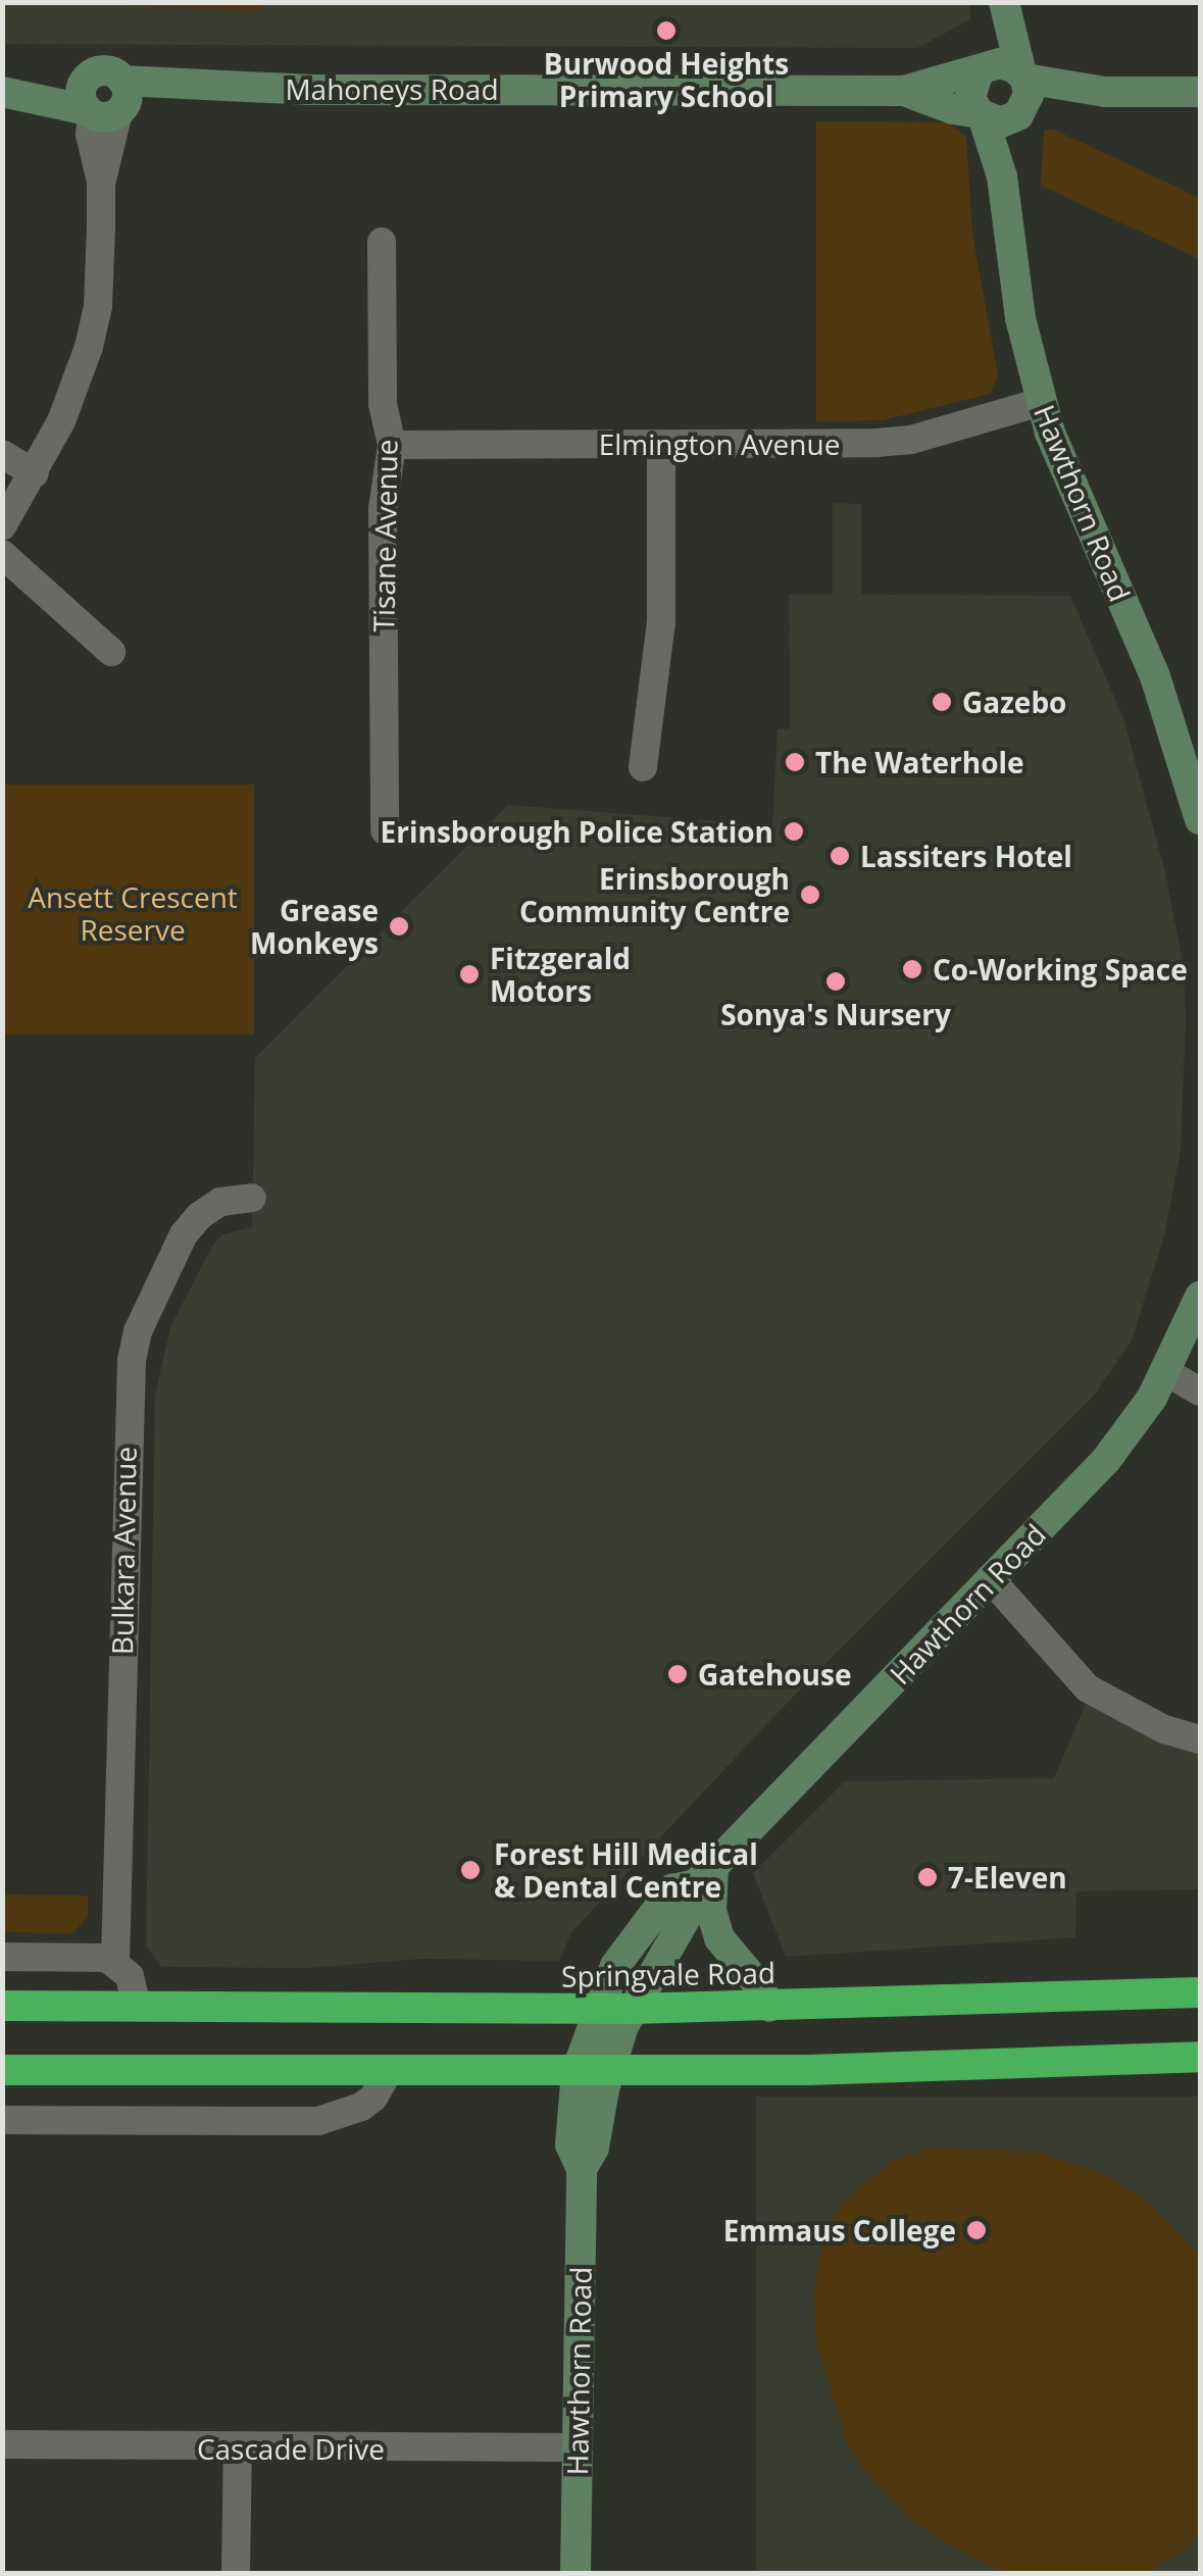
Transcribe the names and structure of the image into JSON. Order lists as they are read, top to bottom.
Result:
{
  "streets": {
    "highway": ["Springvale Road"],
    "main road": ["Mahoneys Road", "Hawthorn Road"],
    "street": [
      "Elmington Avenue",
      "Tisane Avenue",
      "Bulkara Avenue",
      "Cascade Drive"
    ]
  },
  "crossings": [
    ["Mahoneys Road", "Hawthorn Road"],
    ["Elmington Avenue", "Hawthorn Road"],
    ["Elmington Avenue", "Tisane Avenue"],
    ["Hawthorn Road", "Springvale Road"],
    ["Hawthorn Road", "Cascade Drive"]
  ],
  "parks": ["Ansett Crescent Reserve"],
  "places": [
    "Burwood Heights Primary School",
    "Gazebo",
    "The Waterhole",
    "Erinsborough Police Station",
    "Lassiters Hotel",
    "Erinsborough Community Centre",
    "Grease Monkeys",
    "Co-Working Space",
    "Fitzgerald Motors",
    "Sonya's Nursery",
    "Gatehouse",
    "Forest Hill Medical & Dental Centre",
    "7-Eleven",
    "Emmaus College"
  ]
}
